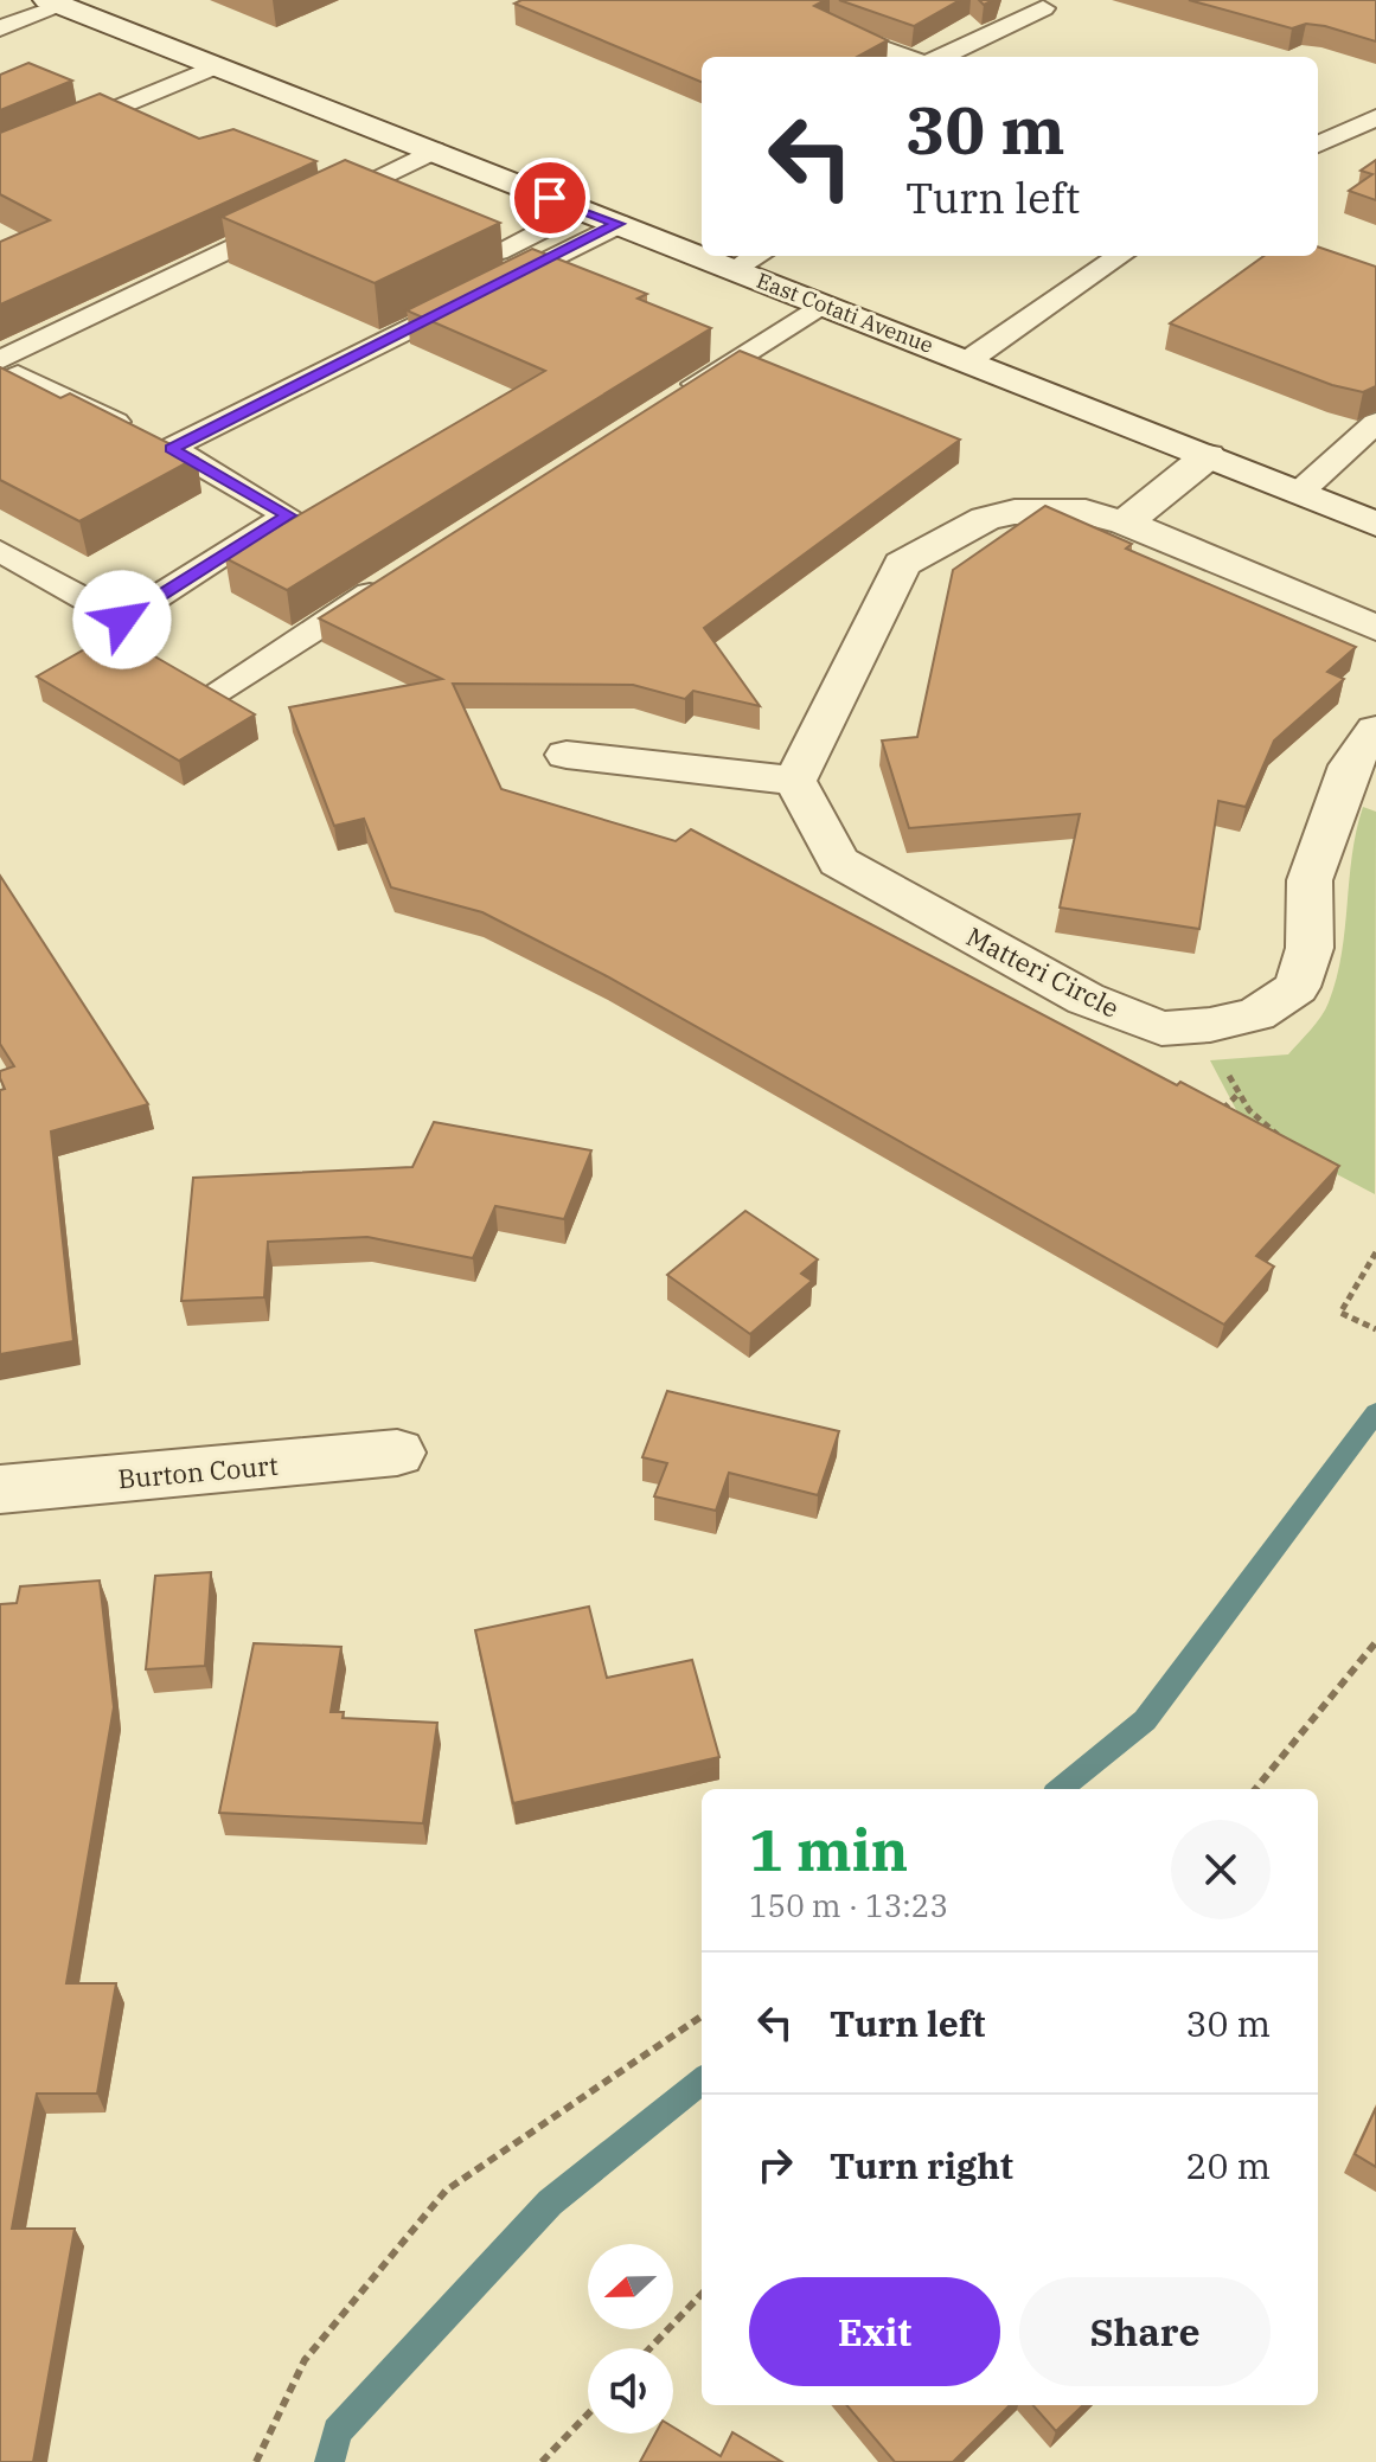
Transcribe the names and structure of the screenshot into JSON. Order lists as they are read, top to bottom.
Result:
{
  "streets": {
    "street": ["East Cotati Avenue", "Matteri Circle", "Burton Court"]
  },
  "north": "left",
  "page": {
    "turn": ["30 m", "Turn left"],
    "heading": ["1 min", "150 m · 13:23"],
    "list": [
      {
        "name": "Turn left",
        "value": "30 m"
      },
      {
        "name": "Turn right",
        "value": "20 m"
      }
    ],
    "buttons": ["Exit", "Share"]
  }
}
